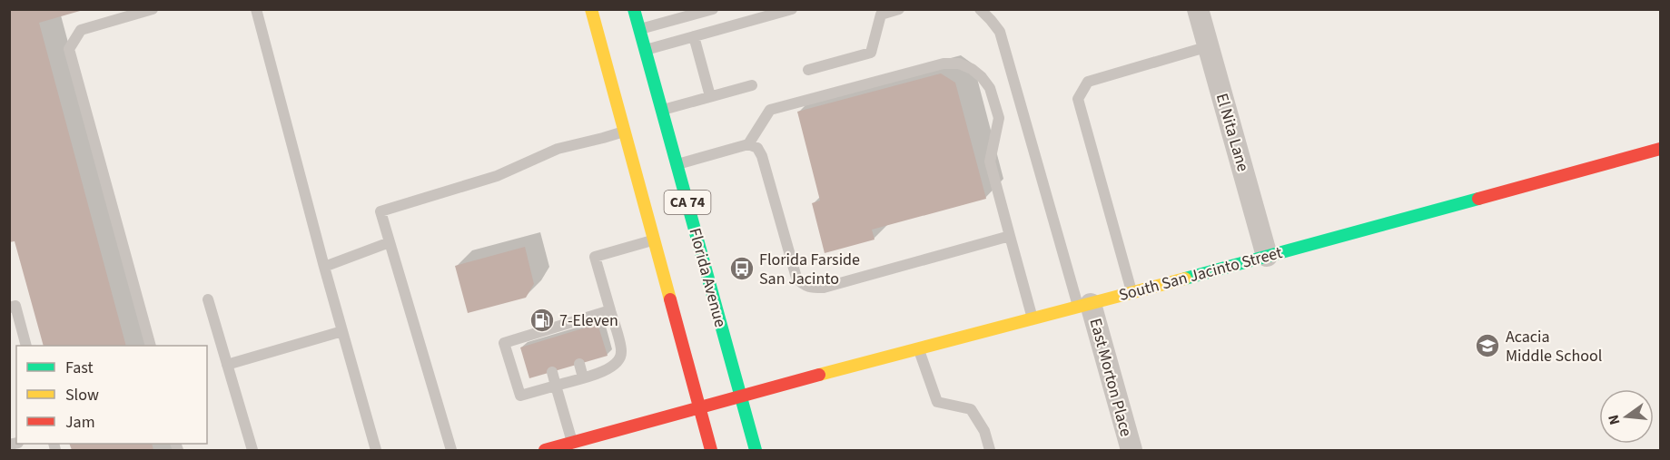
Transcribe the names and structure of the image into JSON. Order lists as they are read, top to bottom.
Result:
{
  "streets": {
    "main road": ["CA 74", "South San Jacinto Street", "Florida Avenue"],
    "street": ["El Nita Lane", "East Morton Place"]
  },
  "crossings": [
    ["El Nita Lane", "South San Jacinto Street"],
    ["CA 74", "South San Jacinto Street"],
    ["South San Jacinto Street", "Florida Avenue"],
    ["South San Jacinto Street", "East Morton Place"]
  ],
  "places": {
    "bus stop": ["Florida Farside San Jacinto"],
    "fuel station": ["7-Eleven"],
    "school or university": ["Acacia Middle School"]
  },
  "legend": ["Fast", "Slow", "Jam"],
  "north": "left"
}
